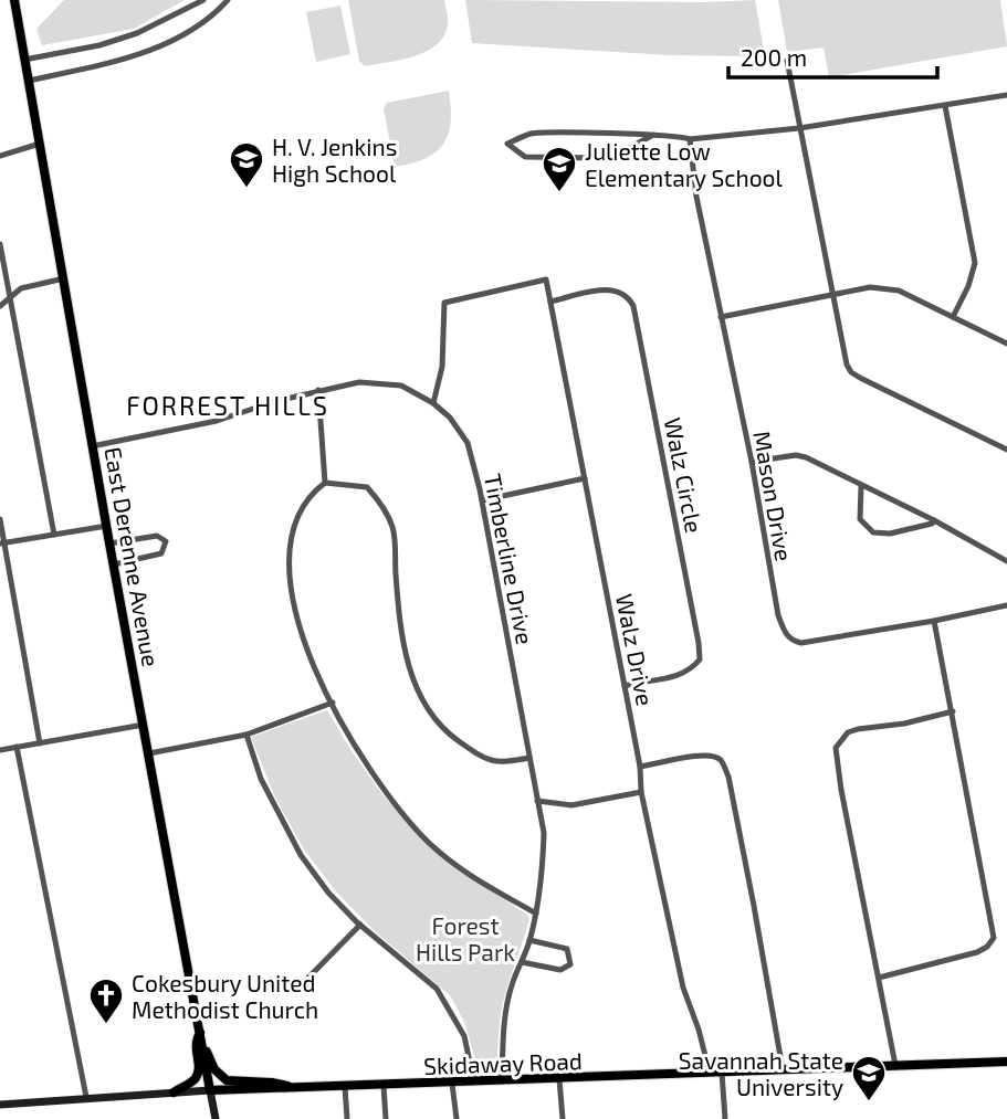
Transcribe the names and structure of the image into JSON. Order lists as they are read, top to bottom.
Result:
{
  "streets": {
    "main road": ["East Derenne Avenue", "Skidaway Road"],
    "street": [
      "Walz Circle",
      "Mason Drive",
      "Timberline Drive",
      "Walz Drive"
    ]
  },
  "crossings": [
    ["Walz Circle", "Walz Drive"],
    ["East Derenne Avenue", "Timberline Drive"],
    ["East Derenne Avenue", "Skidaway Road"],
    ["Timberline Drive", "Skidaway Road"],
    ["Walz Drive", "Skidaway Road"]
  ],
  "districts": ["FORREST HILLS"],
  "parks": ["Forest Hills Park"],
  "places": {
    "school or university": ["H. V. Jenkins High School", "Juliette Low Elementary School", "Savannah State University"],
    "church": ["Cokesbury United Methodist Church"]
  },
  "scale_bar": "200 m"
}
